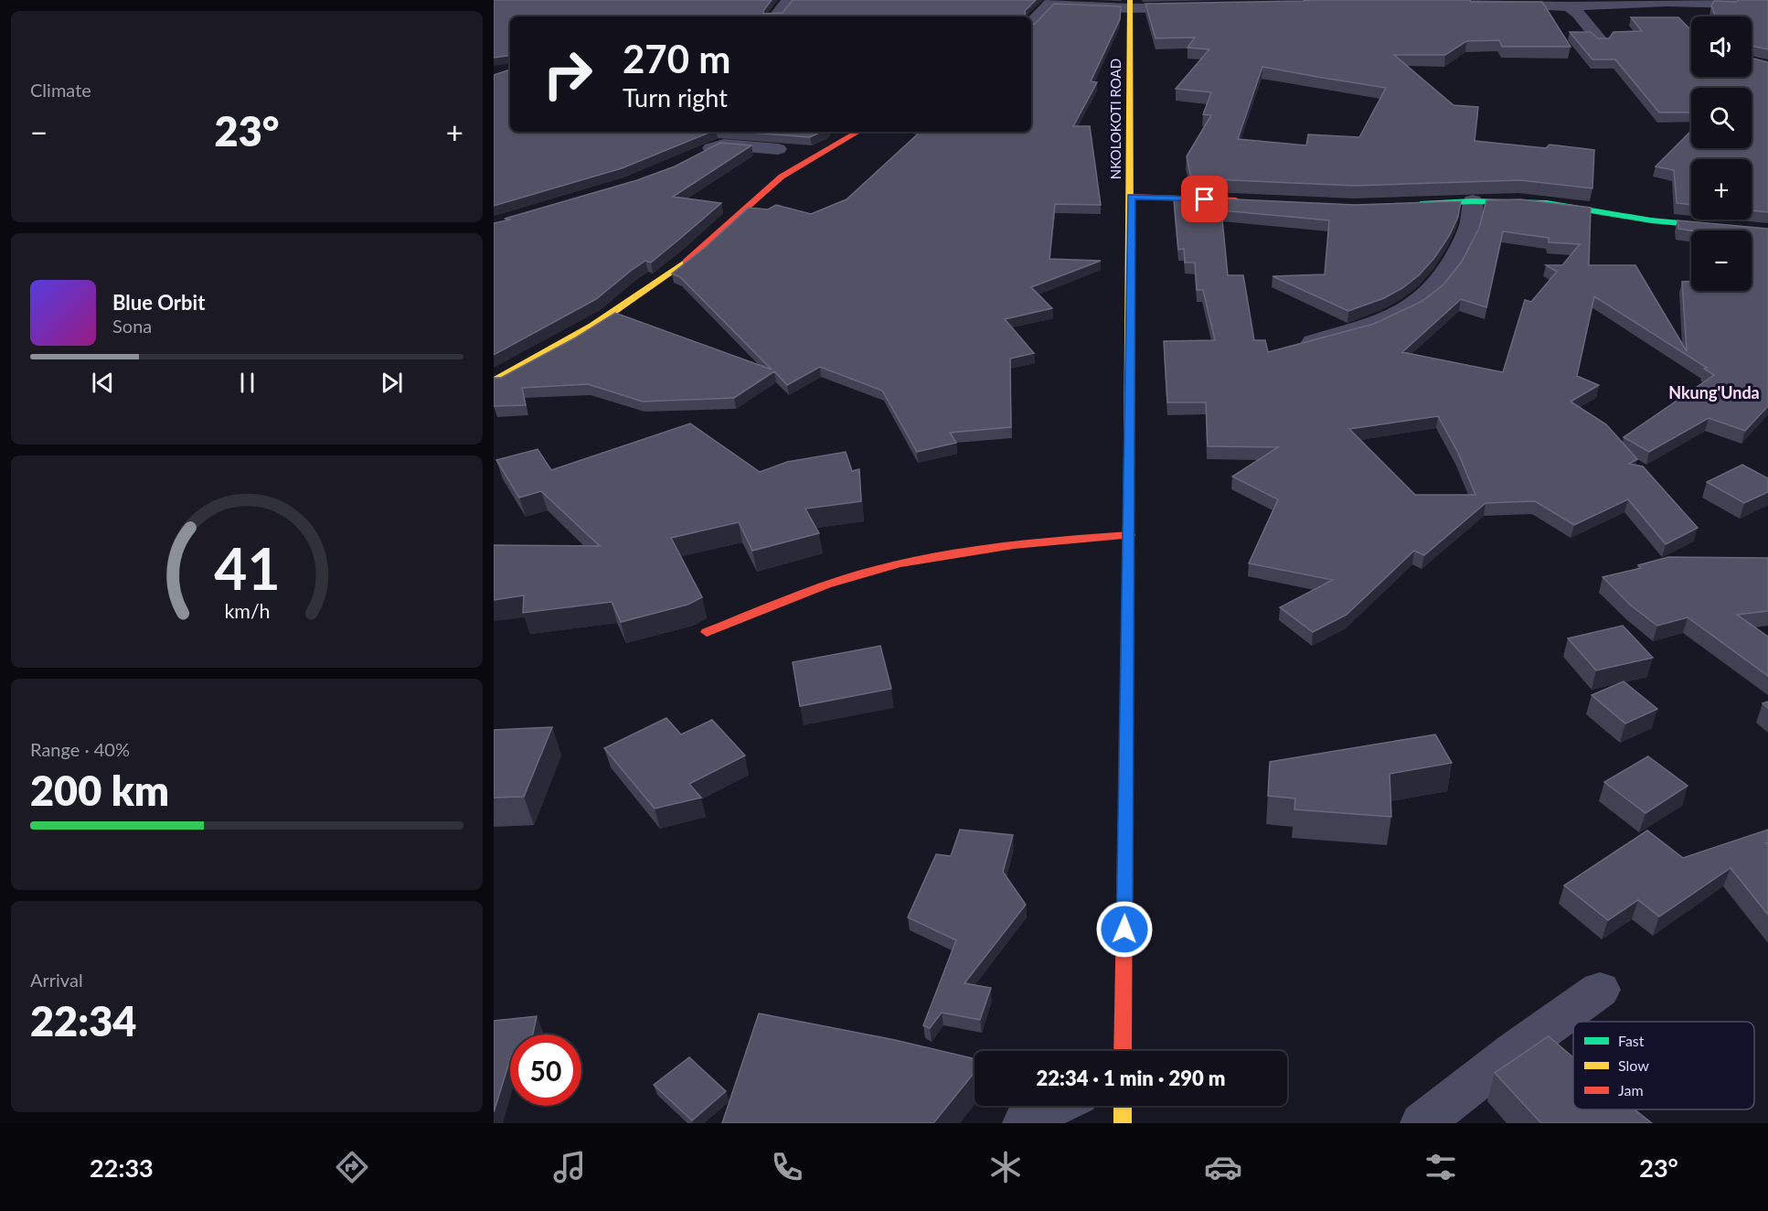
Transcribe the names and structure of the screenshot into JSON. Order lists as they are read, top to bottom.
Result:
{
  "streets": {
    "main road": ["NKOLOKOTI ROAD"]
  },
  "districts": ["Nkung'Unda"],
  "legend": ["Fast", "Slow", "Jam"],
  "page": {
    "tile": [
      "Climate",
      ["Range · 40%", "200 km"],
      ["Arrival", "22:34"]
    ],
    "map_buttons": ["+", "−"],
    "turn": ["270 m", "Turn right"],
    "heat": ["−", "23°", "+"],
    "song": ["Blue Orbit", "Sona"],
    "limit": "50",
    "trip": "22:34 · 1 min · 290 m",
    "tabs": ["22:33", "23°"],
    "gauge": ["41", "km/h"]
  }
}
